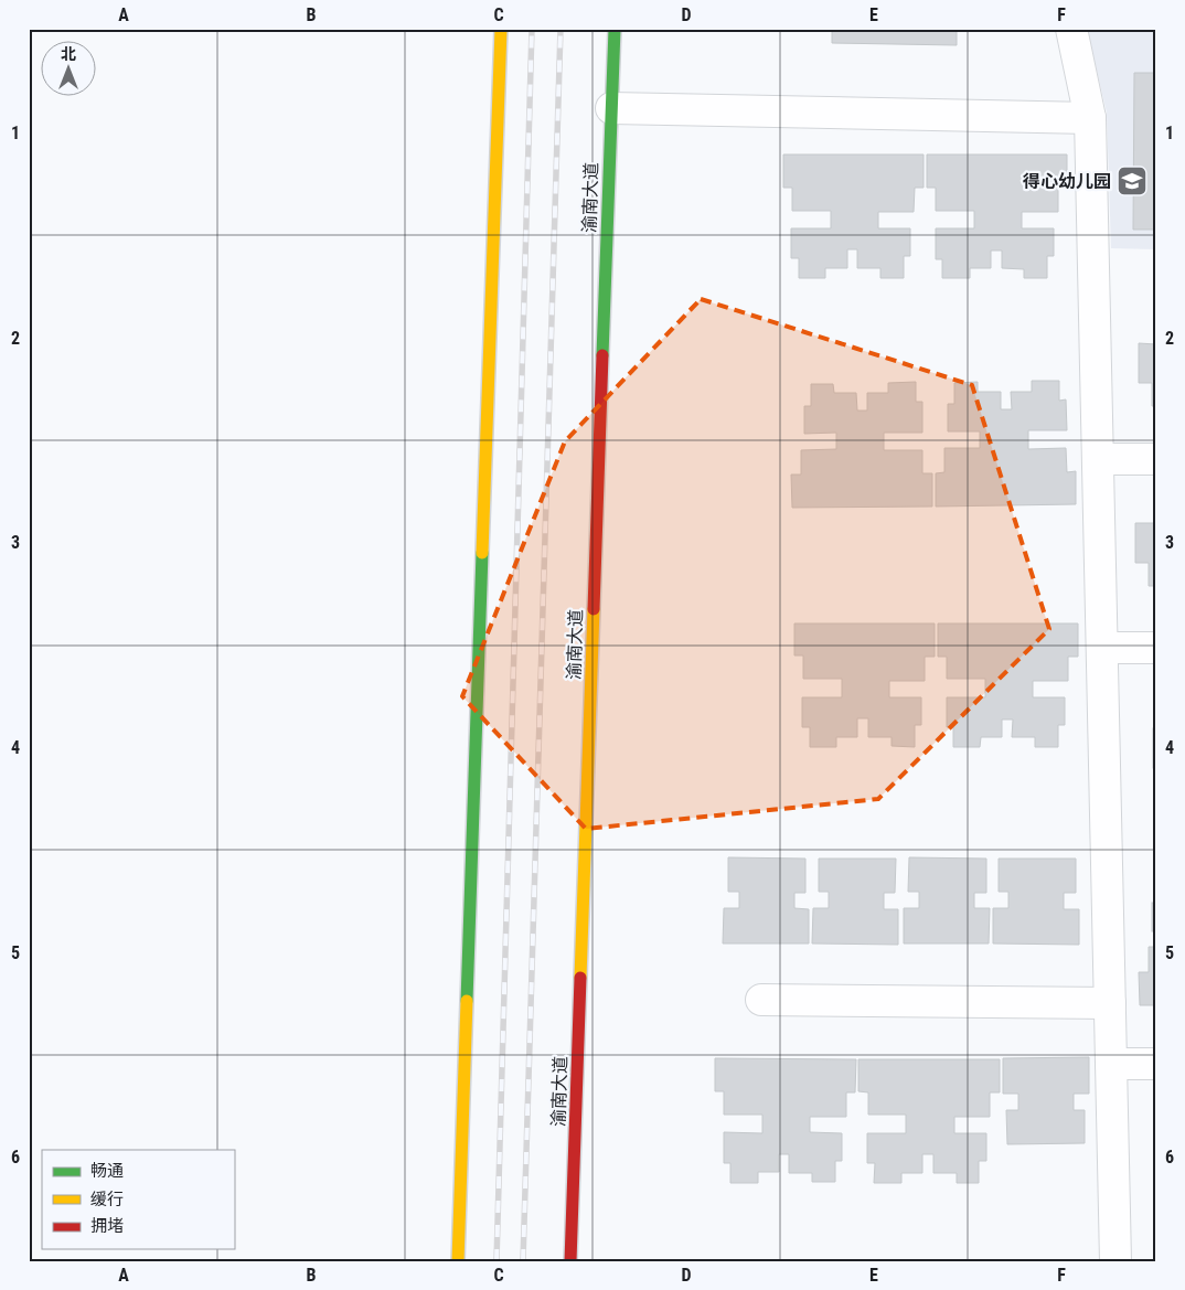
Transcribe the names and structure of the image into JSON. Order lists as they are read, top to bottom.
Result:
{
  "streets": {
    "highway": ["渝南大道"]
  },
  "places": {
    "school or university": ["得心幼儿园"]
  },
  "legend": ["畅通", "缓行", "拥堵"],
  "north": "top",
  "grid": {
    "columns": [
      "A",
      "B",
      "C",
      "D",
      "E",
      "F"
    ],
    "rows": [
      "1",
      "2",
      "3",
      "4",
      "5",
      "6"
    ]
  }
}
